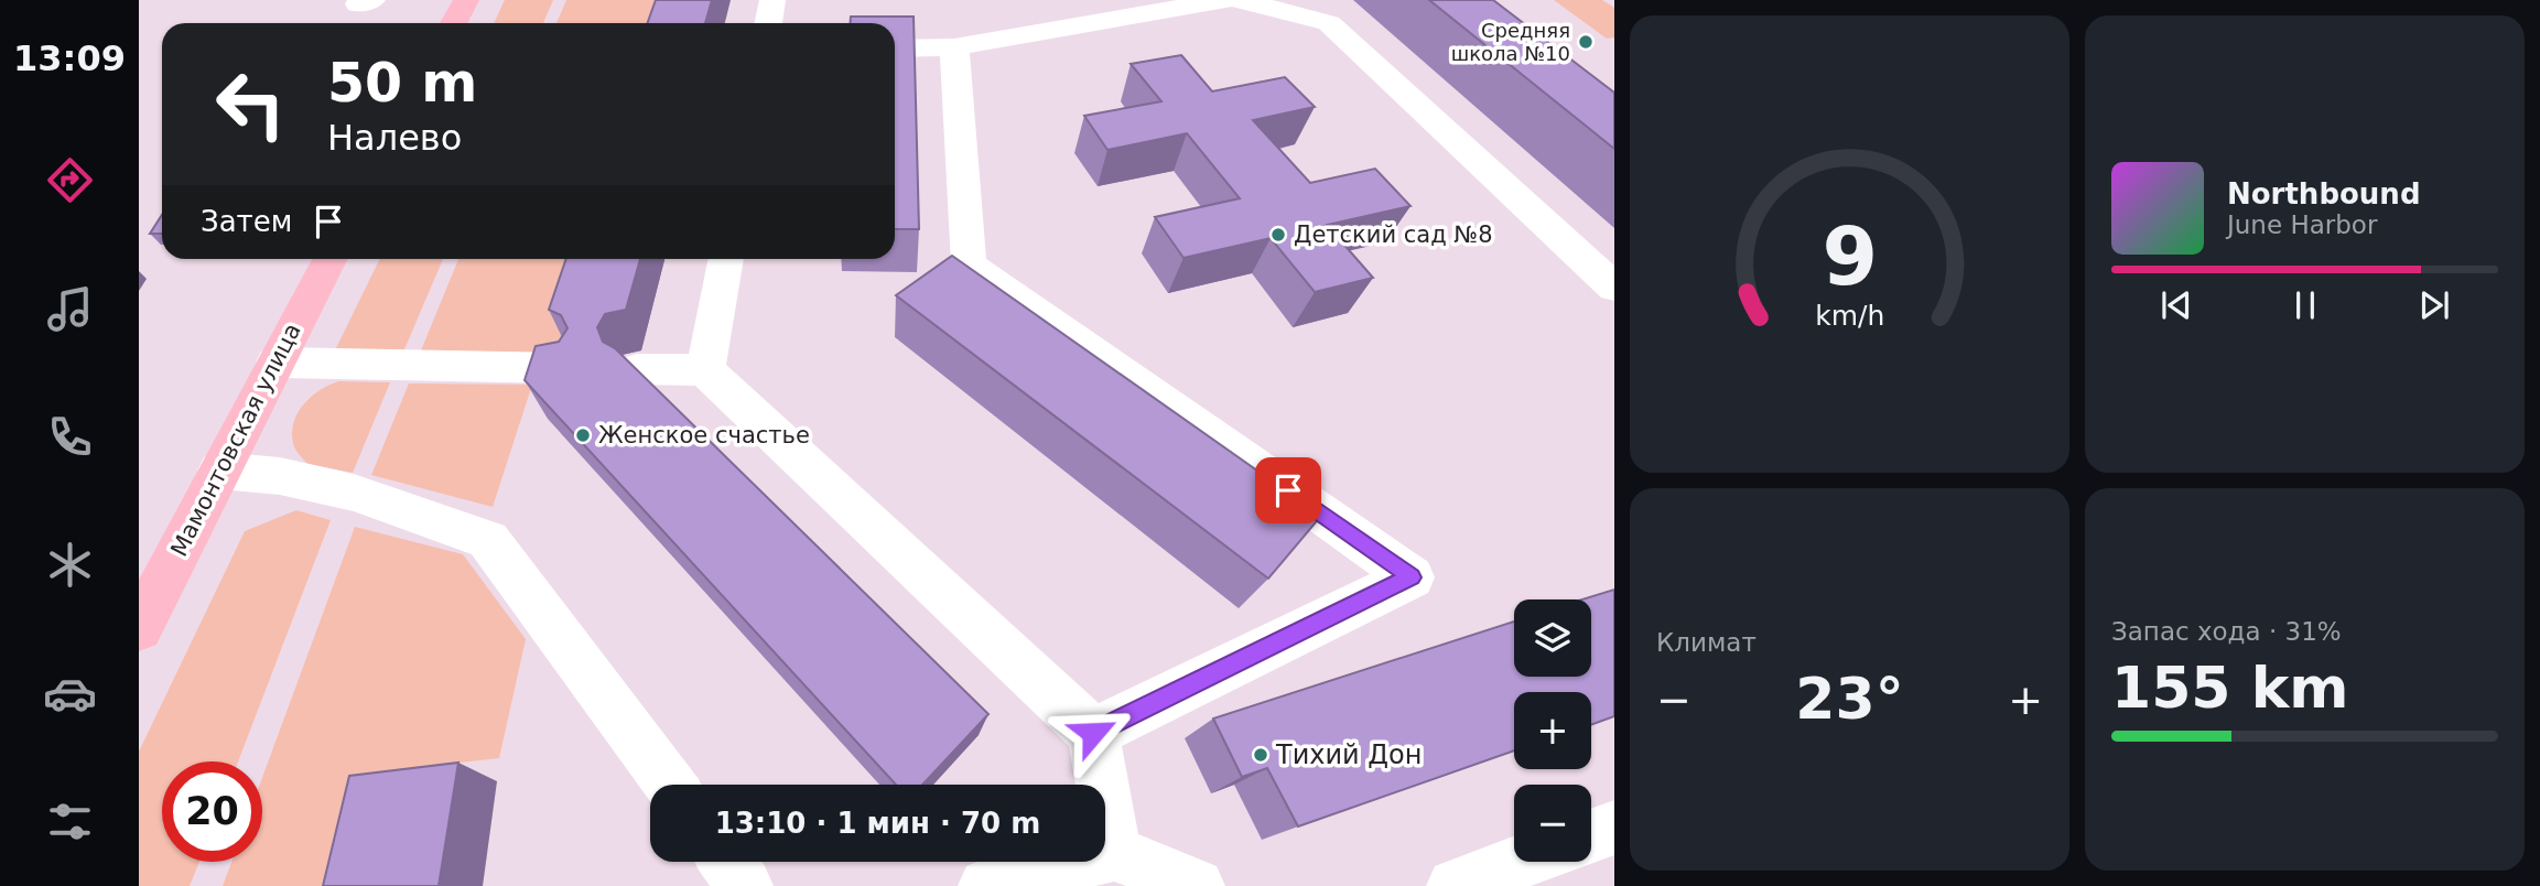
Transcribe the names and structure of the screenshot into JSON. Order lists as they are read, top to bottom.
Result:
{
  "streets": {
    "main road": ["Мамонтовская улица"]
  },
  "places": [
    "Средняя школа №10",
    "Детский сад №8",
    "Женское счастье",
    "Тихий Дон"
  ],
  "page": {
    "tabs": "13:09",
    "turn": ["50 m", "Налево"],
    "song": ["Northbound", "June Harbor"],
    "then": "Затем",
    "tile": [
      "Климат",
      ["Запас хода · 31%", "155 km"]
    ],
    "map_buttons": ["+", "−"],
    "heat": ["−", "23°", "+"],
    "limit": "20",
    "trip": "13:10 · 1 мин · 70 m",
    "gauge": ["9", "km/h"]
  }
}
